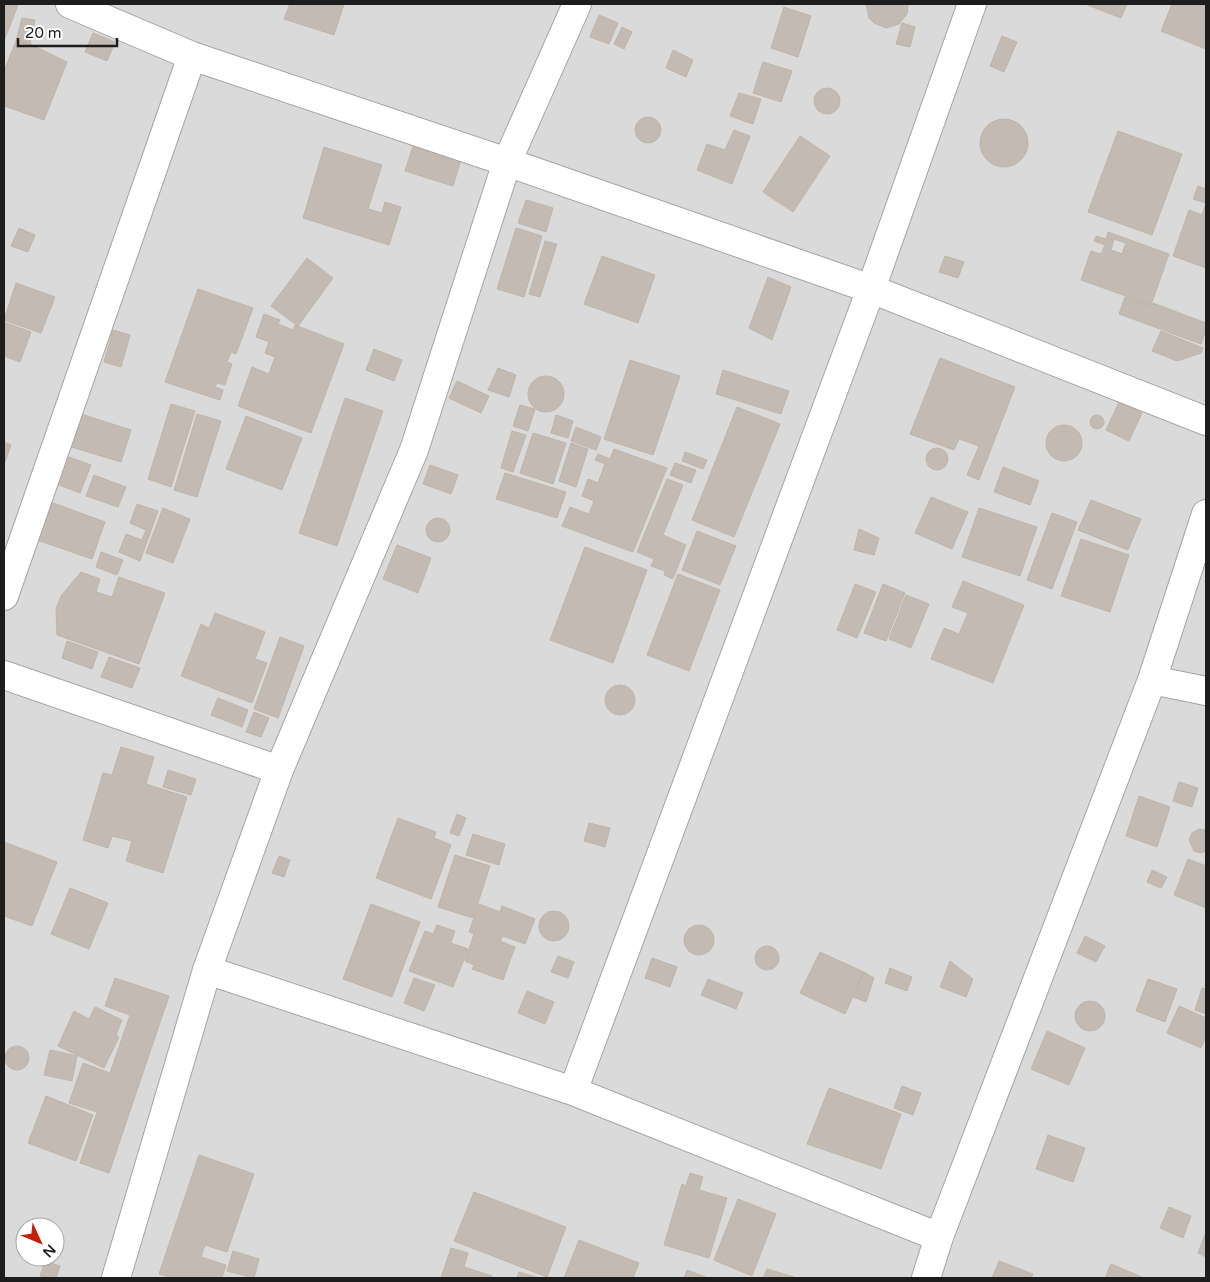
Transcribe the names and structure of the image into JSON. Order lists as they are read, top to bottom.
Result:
{
  "scale_bar": "20 m",
  "north": "bottom right"
}
